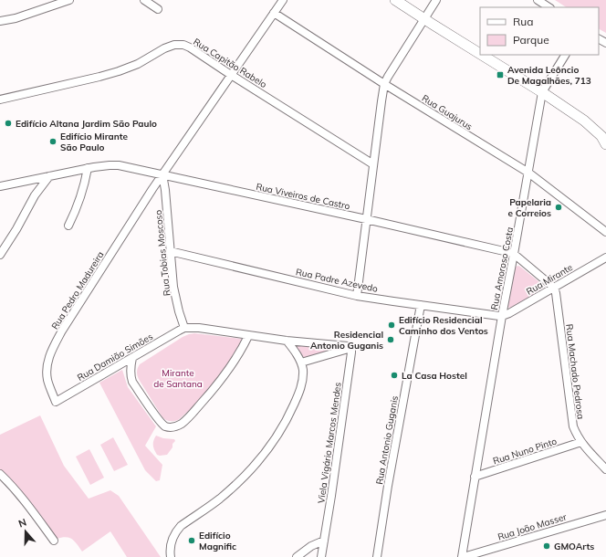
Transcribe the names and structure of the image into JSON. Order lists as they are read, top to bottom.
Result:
{
  "streets": {
    "street": [
      "Rua Capitão Rabelo",
      "Rua Guajurus",
      "Rua Viveiros de Castro",
      "Rua Tobias Moscoso",
      "Rua Amoroso Costa",
      "Rua Mirante",
      "Rua Padre Azevedo",
      "Rua Pedro Madureira",
      "Rua Damião Simões",
      "Rua Machado Pedrosa",
      "Rua Antonio Guganis",
      "Viela Vigário Marcos Mendes",
      "Rua Nuno Pinto",
      "Rua João Masser"
    ]
  },
  "crossings": [
    ["Rua Capitão Rabelo", "Rua Pedro Madureira"],
    ["Rua Guajurus", "Rua Amoroso Costa"],
    ["Rua Guajurus", "Rua Pedro Madureira"],
    ["Rua Viveiros de Castro", "Rua Tobias Moscoso"],
    ["Rua Viveiros de Castro", "Rua Amoroso Costa"],
    ["Rua Viveiros de Castro", "Rua Pedro Madureira"],
    ["Rua Tobias Moscoso", "Rua Padre Azevedo"],
    ["Rua Tobias Moscoso", "Rua Pedro Madureira"],
    ["Rua Tobias Moscoso", "Rua Damião Simões"],
    ["Rua Amoroso Costa", "Rua Mirante"],
    ["Rua Amoroso Costa", "Rua Padre Azevedo"],
    ["Rua Amoroso Costa", "Rua Nuno Pinto"],
    ["Rua Amoroso Costa", "Rua João Masser"],
    ["Rua Mirante", "Rua Padre Azevedo"],
    ["Rua Mirante", "Rua Machado Pedrosa"],
    ["Rua Padre Azevedo", "Rua Antonio Guganis"],
    ["Rua Pedro Madureira", "Rua Damião Simões"],
    ["Rua Machado Pedrosa", "Rua Nuno Pinto"]
  ],
  "parks": ["Mirante de Santana"],
  "places": {
    "transit": ["Avenida Leôncio De Magalhães, 713"],
    "other": [
      "Edifício Altana Jardim São Paulo",
      "Edifício Mirante São Paulo",
      "Papelaria e Correios",
      "Edifício Residencial Caminho dos Ventos",
      "Residencial Antonio Guganis",
      "La Casa Hostel",
      "Edifício Magnific",
      "GMOArts"
    ]
  },
  "legend": ["Rua", "Parque"],
  "north": "top"
}
